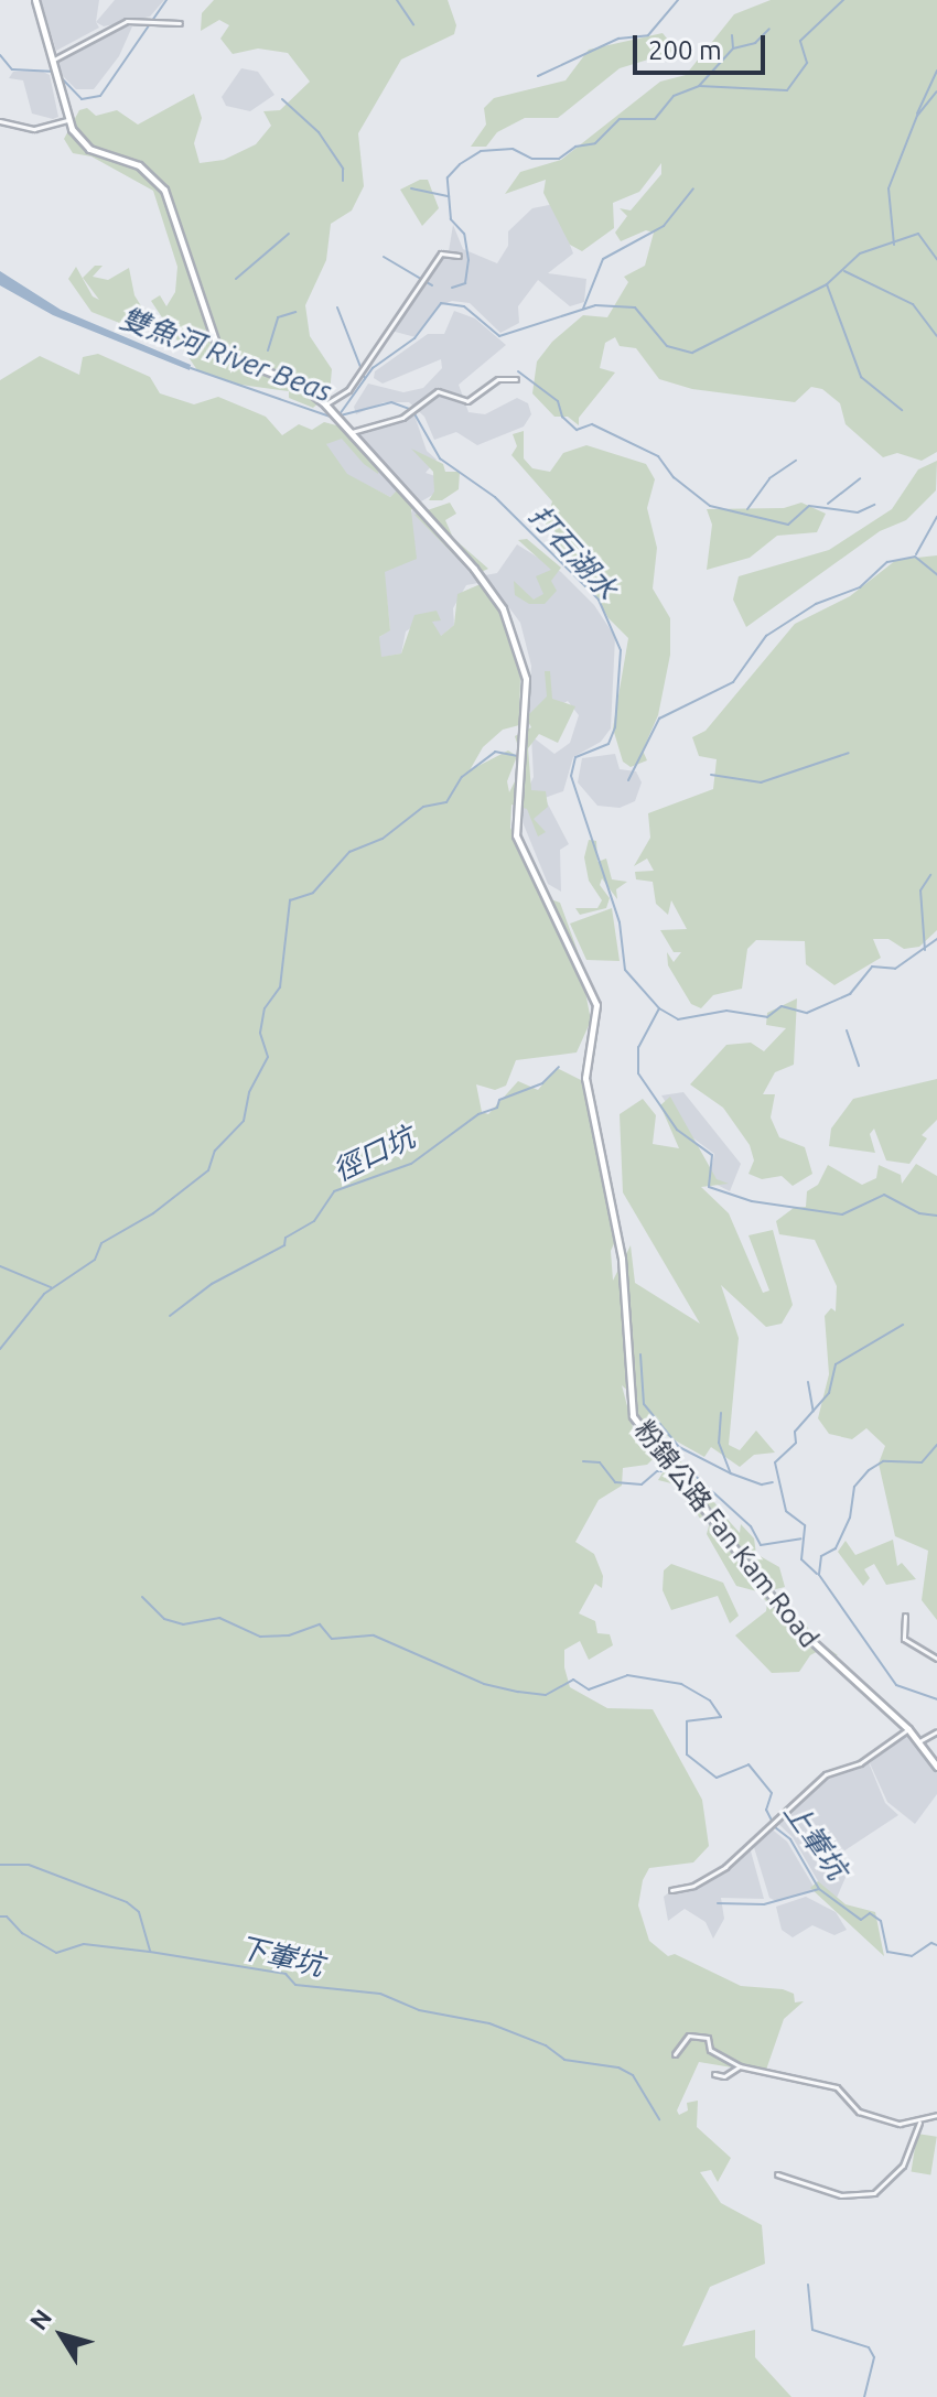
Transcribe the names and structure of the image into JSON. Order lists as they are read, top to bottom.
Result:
{
  "streets": {
    "main road": ["粉錦公路 Fan Kam Road"]
  },
  "water": [
    "雙魚河 River Beas",
    "打石湖水",
    "徑口坑",
    "上輋坑",
    "下輋坑"
  ],
  "scale_bar": "200 m",
  "north": "top left"
}
